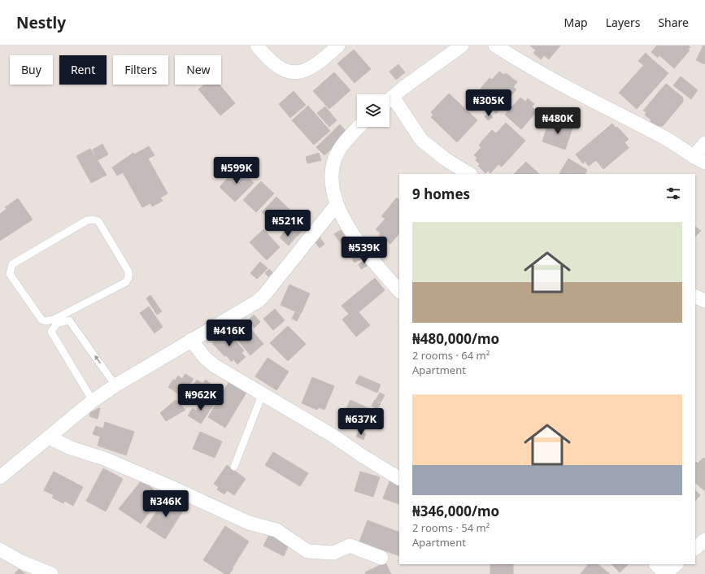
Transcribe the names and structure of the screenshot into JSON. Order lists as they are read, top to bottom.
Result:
{
  "page": {
    "header": "Nestly",
    "nav": ["Map", "Layers", "Share"],
    "chip": [
      "Buy",
      "Rent",
      "Filters",
      "New"
    ],
    "price": [
      "₦305K",
      "₦480K",
      "₦599K",
      "₦521K",
      "₦539K",
      "₦416K",
      "₦962K",
      "₦637K",
      "₦346K"
    ],
    "heading": "9 homes",
    "list": [
      {
        "name": "₦480,000/mo",
        "note": "2 rooms · 64 m² · Apartment"
      },
      {
        "name": "₦346,000/mo",
        "note": "2 rooms · 54 m² · Apartment"
      }
    ]
  }
}
